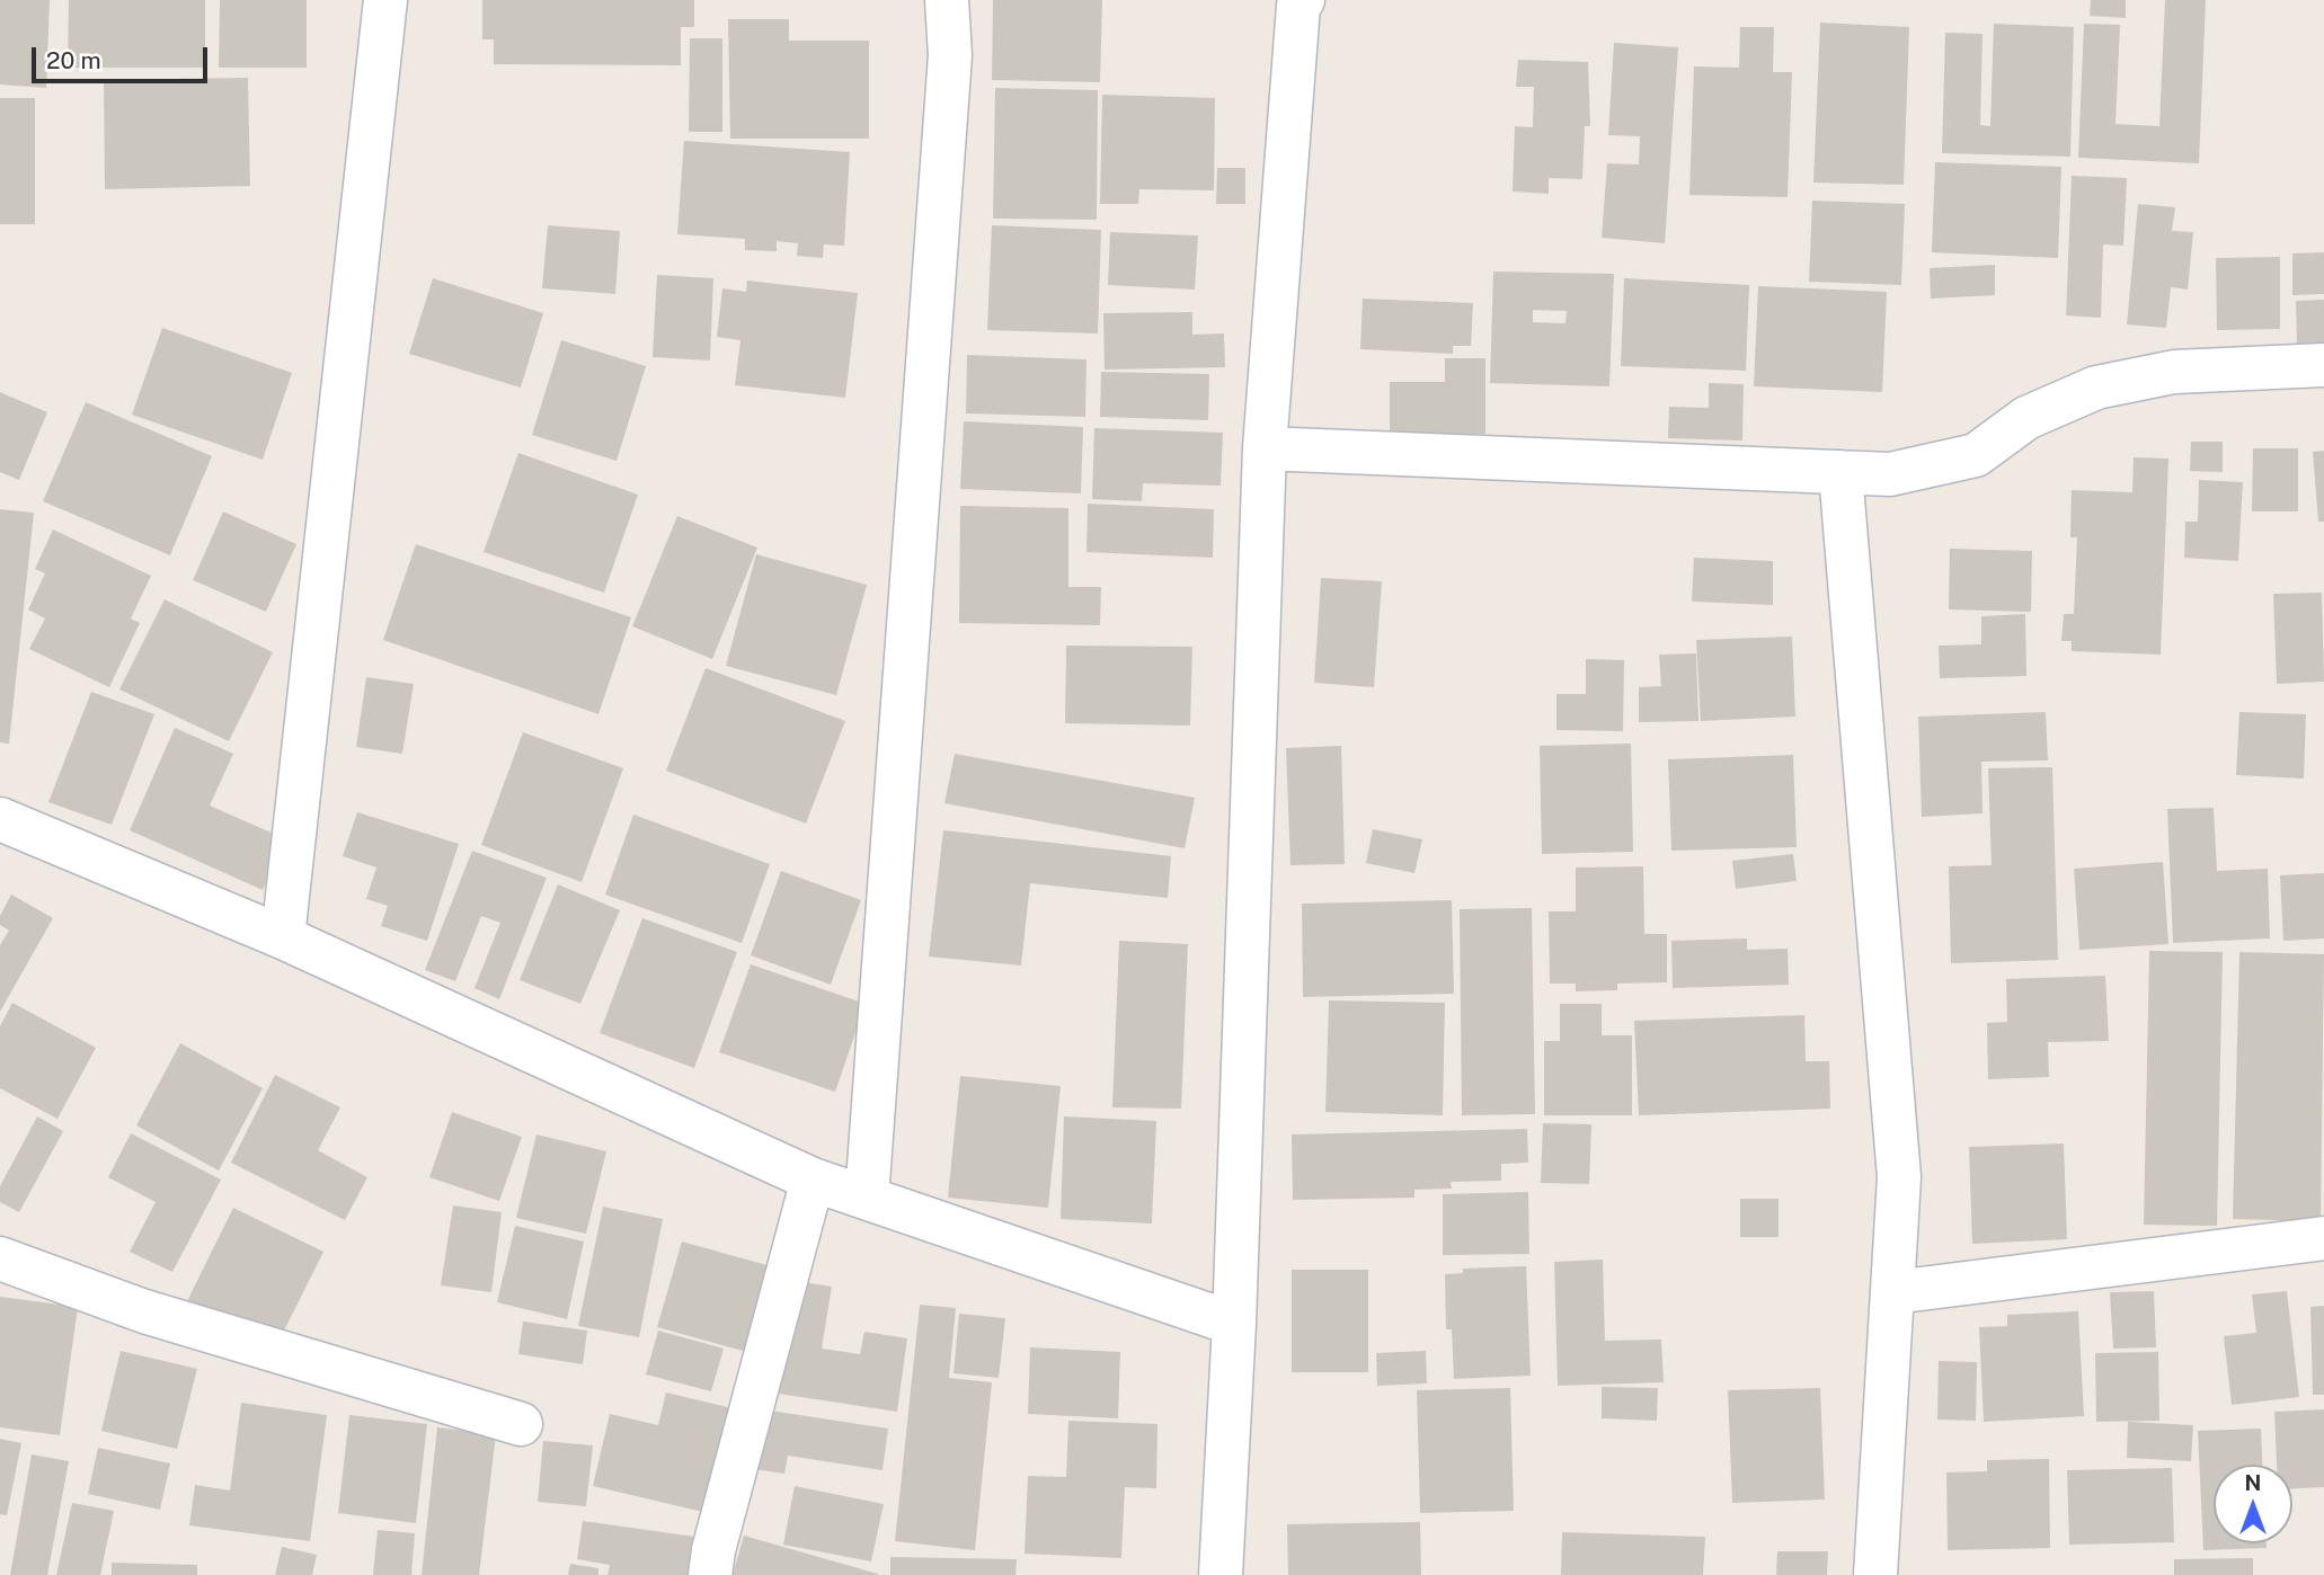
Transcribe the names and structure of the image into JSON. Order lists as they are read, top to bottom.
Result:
{
  "scale_bar": "20 m",
  "north": "top"
}
